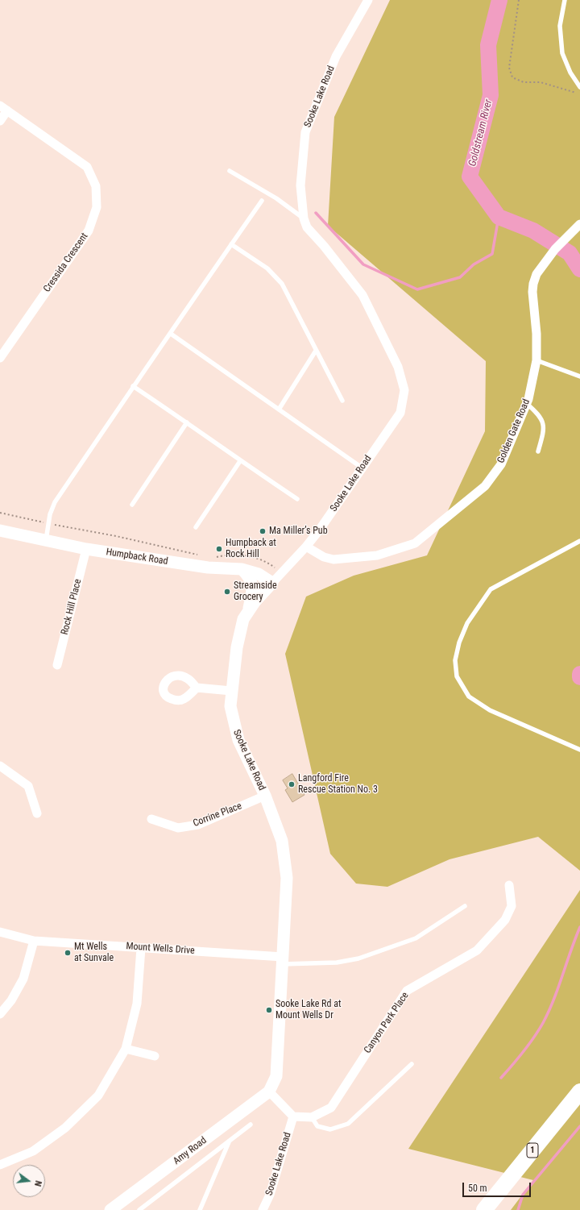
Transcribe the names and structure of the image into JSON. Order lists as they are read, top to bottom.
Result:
{
  "streets": {
    "highway": ["1"],
    "street": [
      "Sooke Lake Road",
      "Cressida Crescent",
      "Golden Gate Road",
      "Humpback Road",
      "Rock Hill Place",
      "Corrine Place",
      "Mount Wells Drive",
      "Canyon Park Place",
      "Amy Road"
    ]
  },
  "crossings": [
    ["Sooke Lake Road", "Golden Gate Road"],
    ["Sooke Lake Road", "Humpback Road"],
    ["Sooke Lake Road", "Corrine Place"],
    ["Sooke Lake Road", "Mount Wells Drive"],
    ["Sooke Lake Road", "Canyon Park Place"],
    ["Sooke Lake Road", "Amy Road"],
    ["Humpback Road", "Rock Hill Place"]
  ],
  "water": ["Goldstream River"],
  "places": [
    "Ma Miller’s Pub",
    "Humpback at Rock Hill",
    "Streamside Grocery",
    "Langford Fire Rescue Station No. 3",
    "Mt Wells at Sunvale",
    "Sooke Lake Rd at Mount Wells Dr"
  ],
  "scale_bar": "50 m",
  "north": "right"
}
